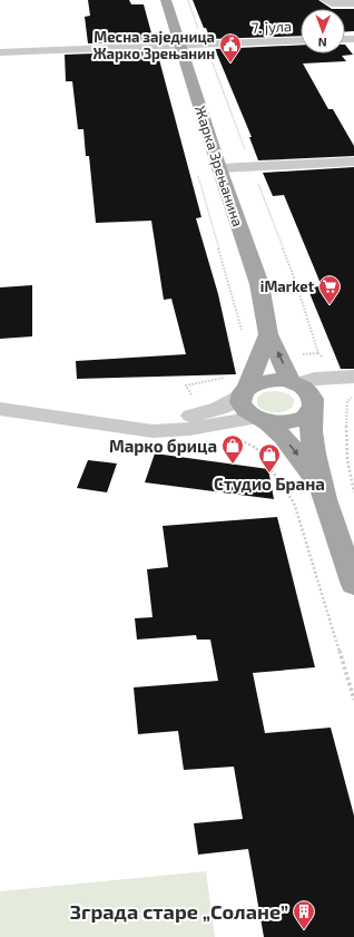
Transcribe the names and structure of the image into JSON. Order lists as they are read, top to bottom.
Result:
{
  "streets": {
    "main road": ["Жарка Зрењанина"],
    "street": ["7. јула"]
  },
  "crossings": [
    ["7. јула", "Жарка Зрењанина"]
  ],
  "places": {
    "public building": ["Месна заједница Жарко Зрењанин"],
    "supermarket": ["iMarket"],
    "shop": ["Марко брица", "Студио Брана"],
    "building": ["Зграда старе „Солане”"]
  },
  "north": "bottom"
}
